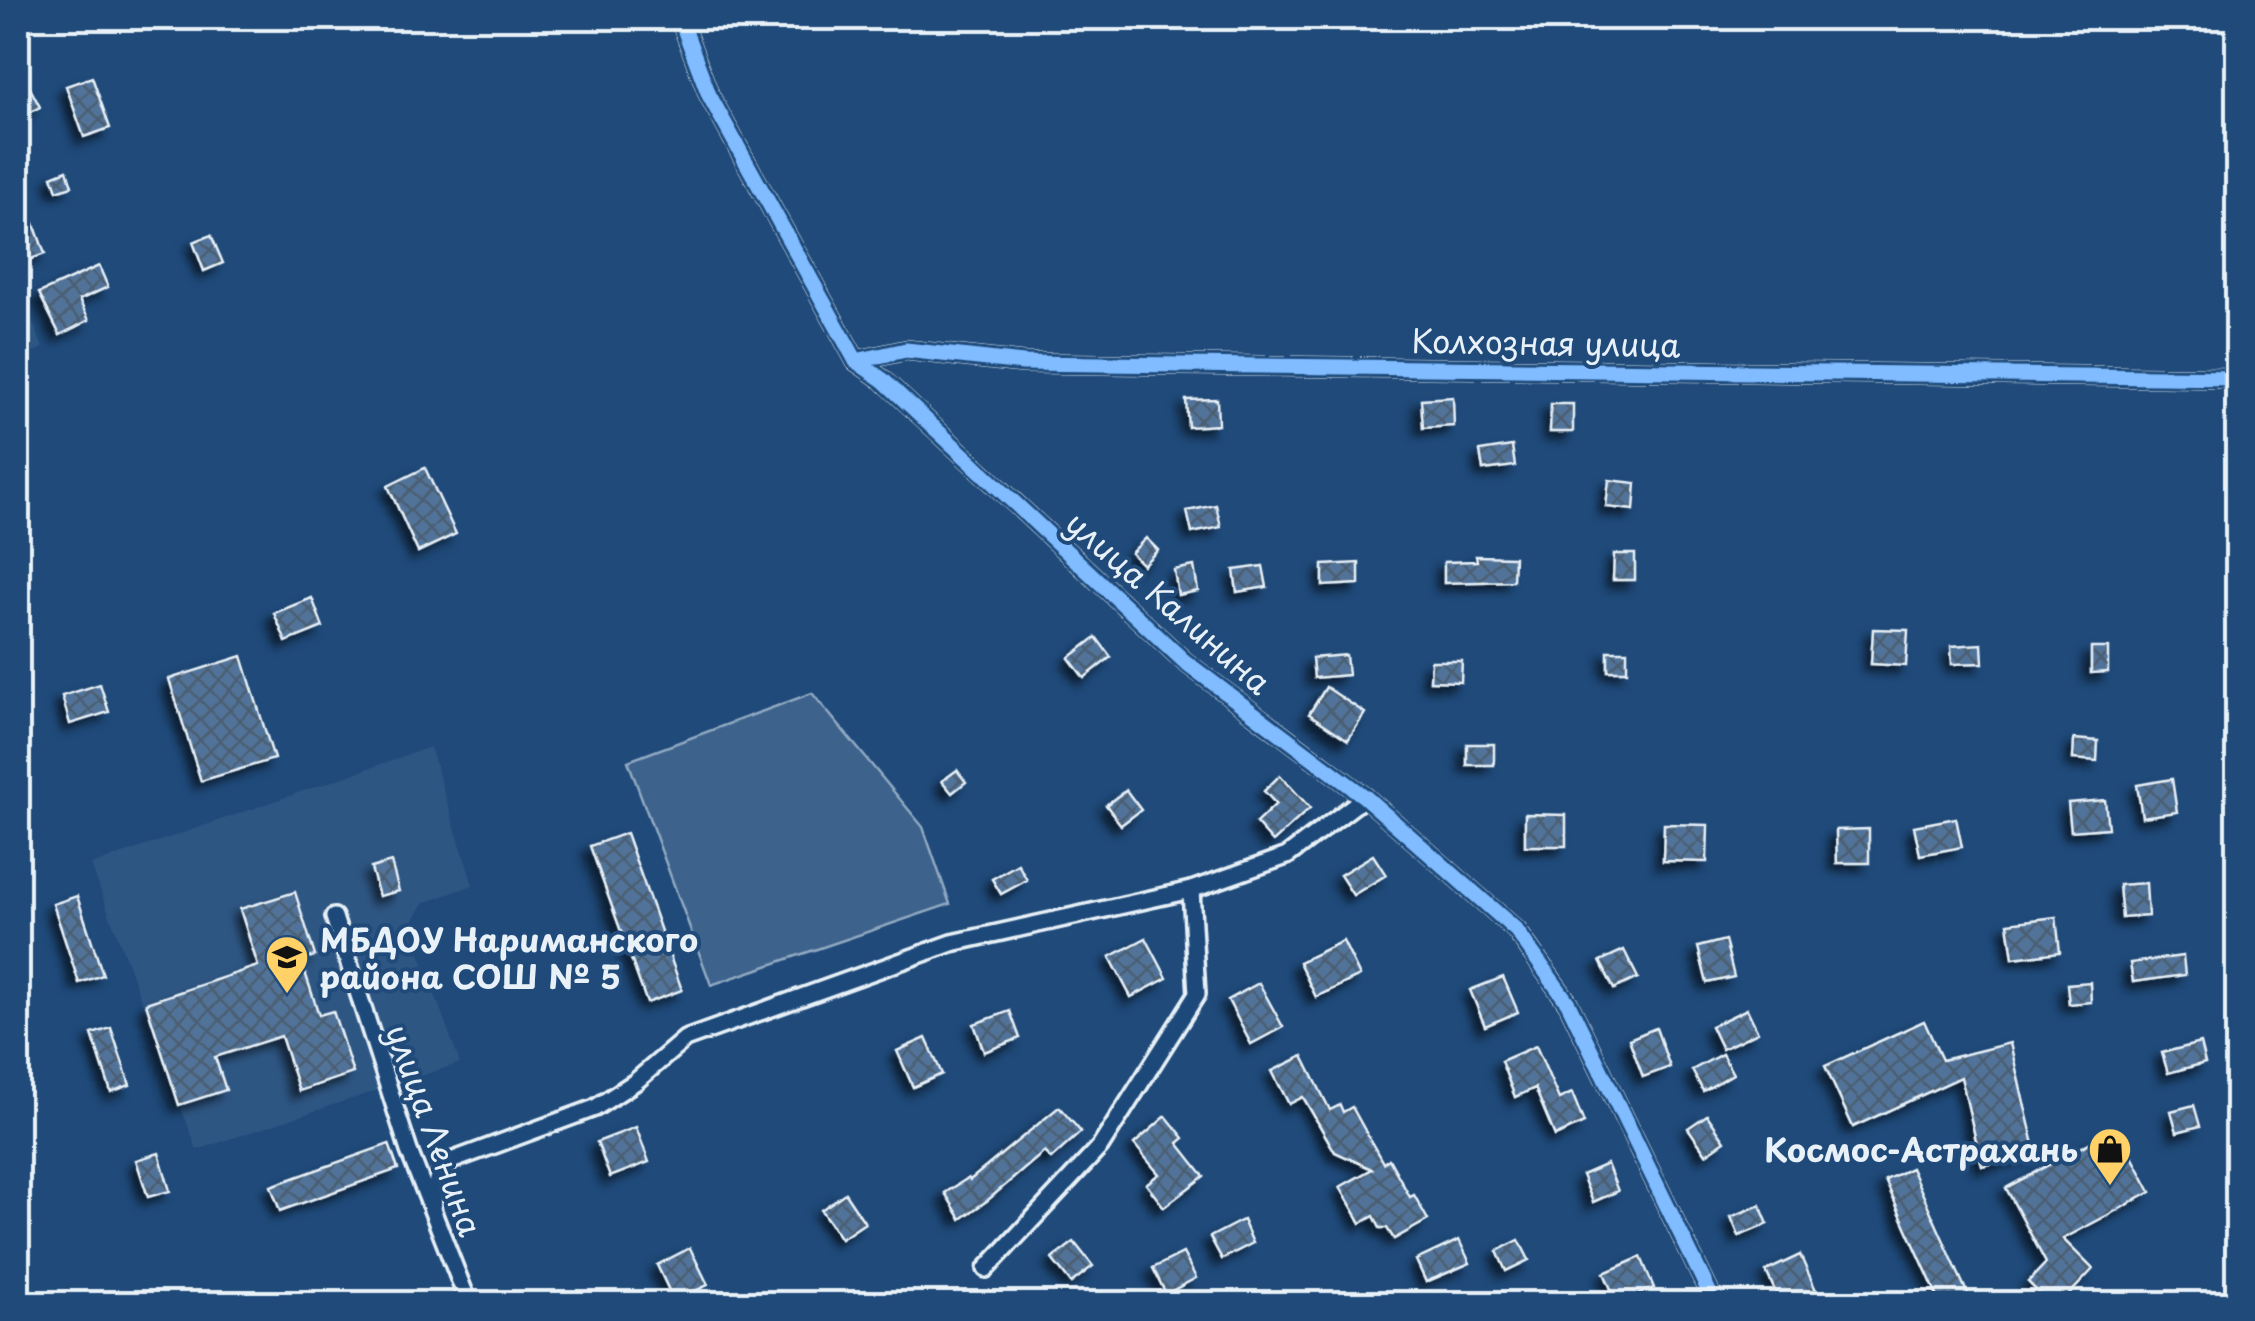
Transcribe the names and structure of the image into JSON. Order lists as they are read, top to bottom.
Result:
{
  "streets": {
    "street": ["Колхозная улица", "улица Калинина", "улица Ленина"]
  },
  "crossings": [
    ["Колхозная улица", "улица Калинина"]
  ],
  "places": {
    "school or university": ["МБДОУ Нариманского района СОШ № 5"],
    "shop": ["Космос-Астрахань"]
  }
}
